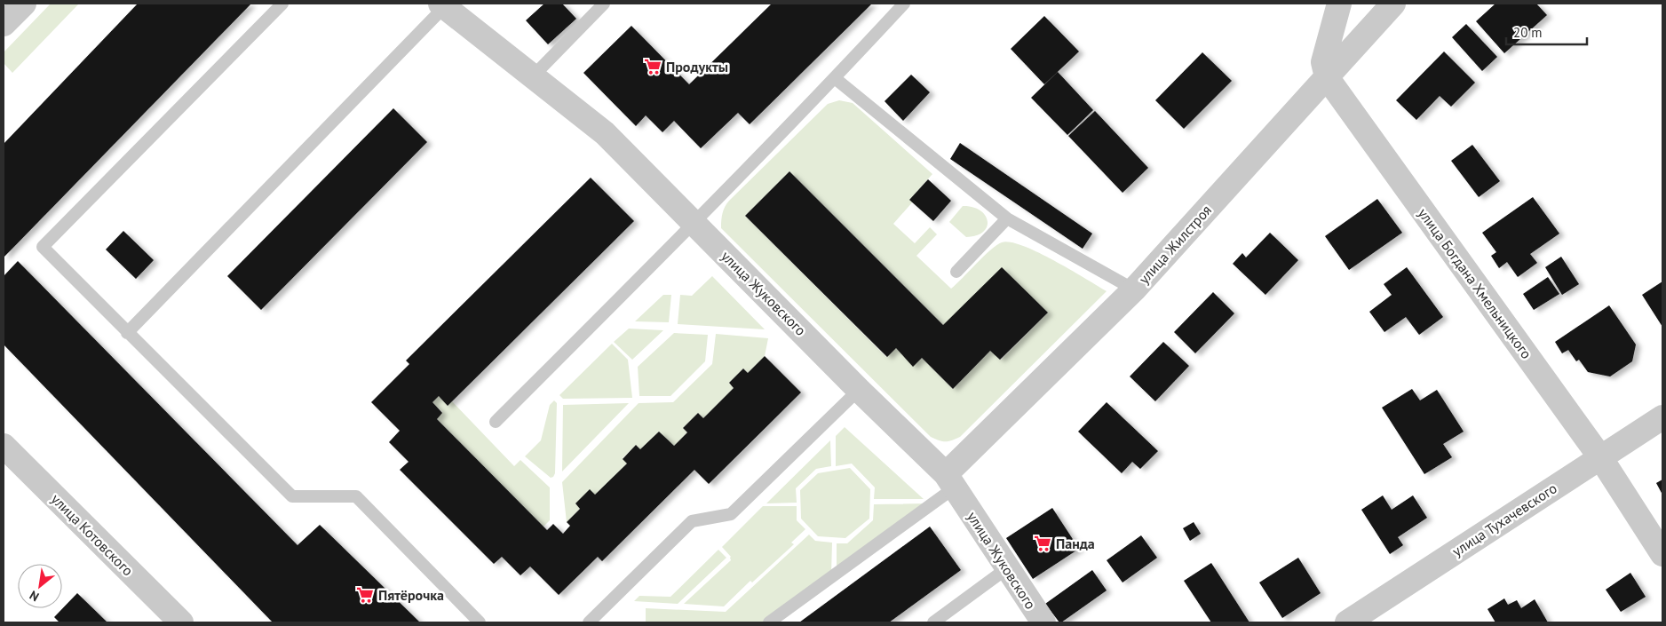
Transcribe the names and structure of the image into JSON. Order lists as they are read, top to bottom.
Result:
{
  "streets": {
    "street": [
      "улица Жилстроя",
      "улица Богдана Хмельницкого",
      "улица Жуковского",
      "улица Тухачевского",
      "улица Котовского"
    ]
  },
  "crossings": [
    ["улица Жилстроя", "улица Богдана Хмельницкого"],
    ["улица Жилстроя", "улица Жуковского"],
    ["улица Богдана Хмельницкого", "улица Тухачевского"]
  ],
  "places": {
    "supermarket": ["Продукты", "Панда", "Пятёрочка"]
  },
  "scale_bar": "20 m",
  "north": "bottom left"
}
